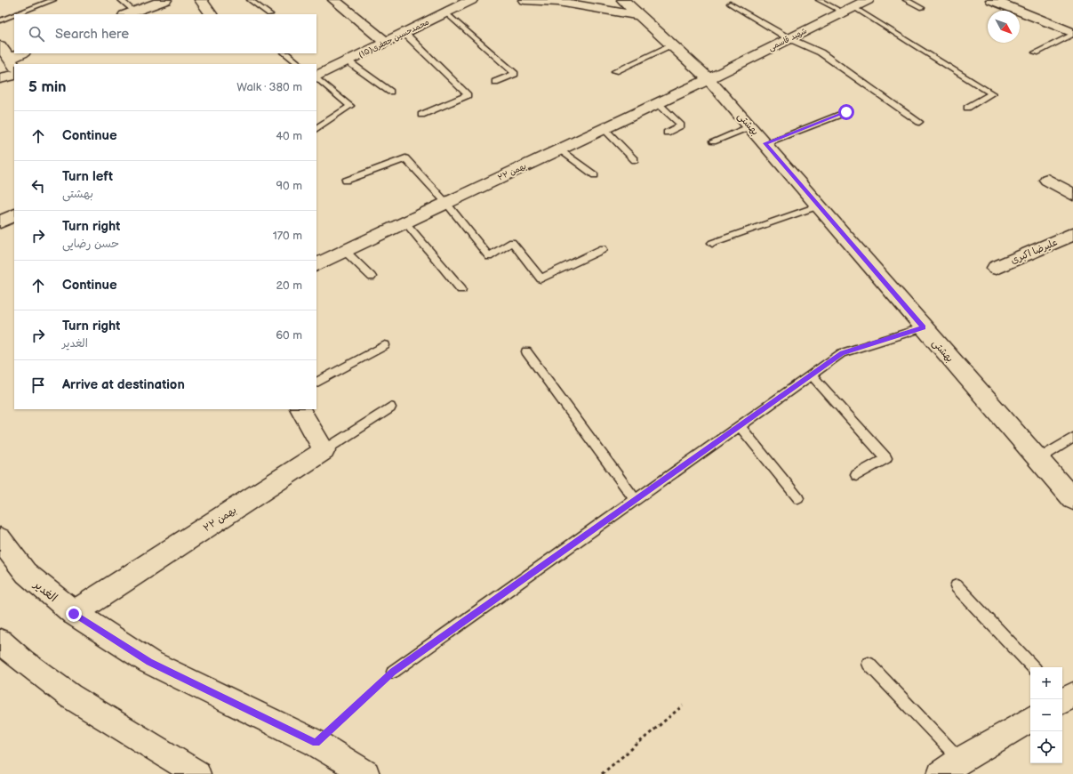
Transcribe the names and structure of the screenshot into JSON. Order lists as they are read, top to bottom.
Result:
{
  "streets": {
    "street": [
      "محمدحسین جعفری(۱۵)",
      "شهید قاسمی",
      "بهشتی",
      "۲۲ بهمن",
      "علیرضا اکبری",
      "الغدیر"
    ]
  },
  "crossings": [
    ["شهید قاسمی", "بهشتی"],
    ["شهید قاسمی", "۲۲ بهمن"],
    ["بهشتی", "۲۲ بهمن"],
    ["۲۲ بهمن", "الغدیر"]
  ],
  "north": "bottom right",
  "page": {
    "search": "Search here",
    "heading": ["5 min", "Walk · 380 m"],
    "list": [
      ["Continue", "40 m"],
      ["Turn left", "بهشتی", "90 m"],
      ["Turn right", "حسن رضایی", "170 m"],
      ["Continue", "20 m"],
      ["Turn right", "الغدیر", "60 m"],
      "Arrive at destination"
    ],
    "map_buttons": ["+", "−"]
  }
}
